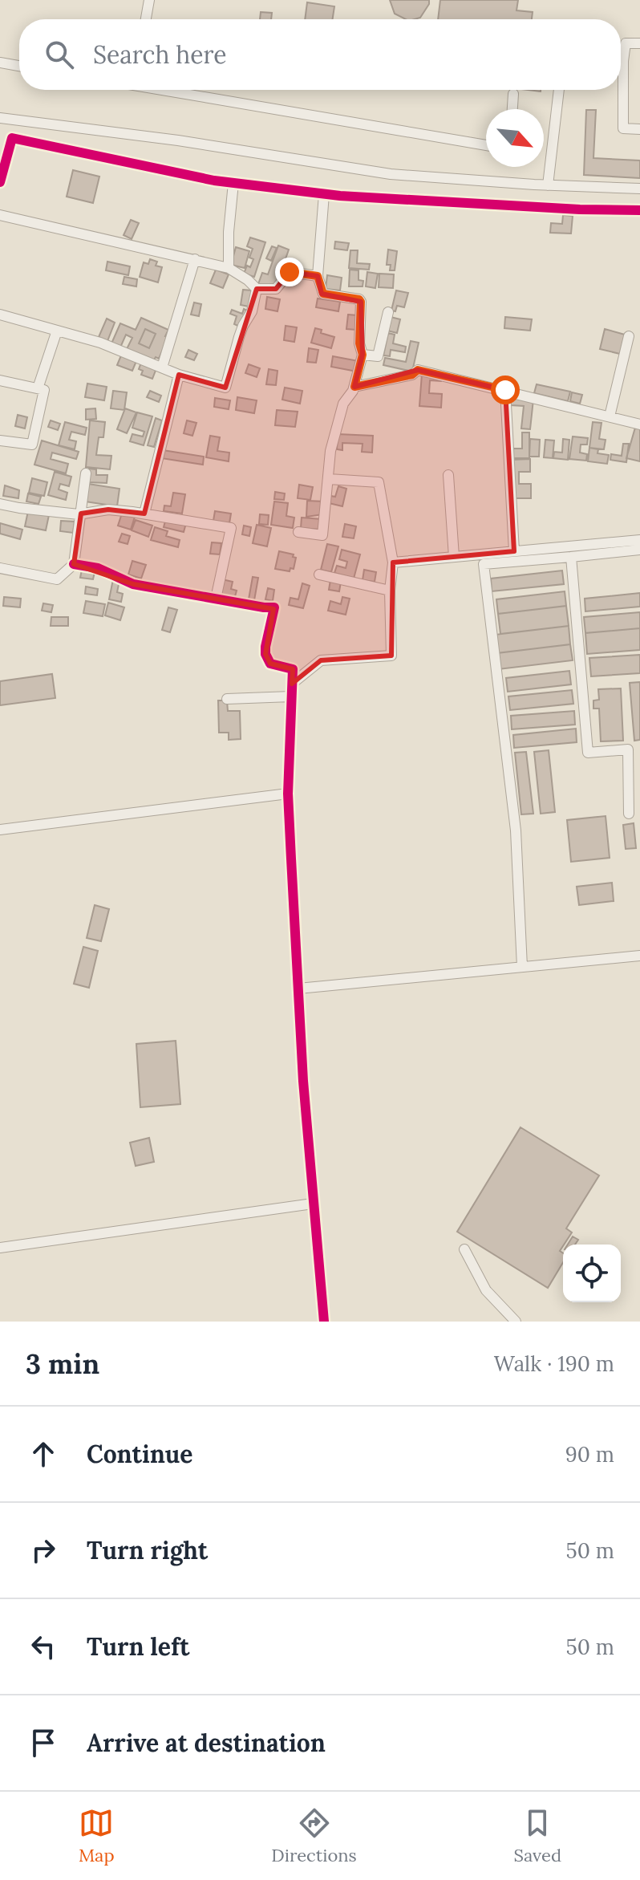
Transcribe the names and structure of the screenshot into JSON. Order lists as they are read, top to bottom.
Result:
{
  "north": "bottom right",
  "page": {
    "search": "Search here",
    "heading": ["3 min", "Walk · 190 m"],
    "list": [
      ["Continue", "90 m"],
      ["Turn right", "50 m"],
      ["Turn left", "50 m"],
      "Arrive at destination"
    ],
    "nav": ["Map", "Directions", "Saved"]
  }
}
